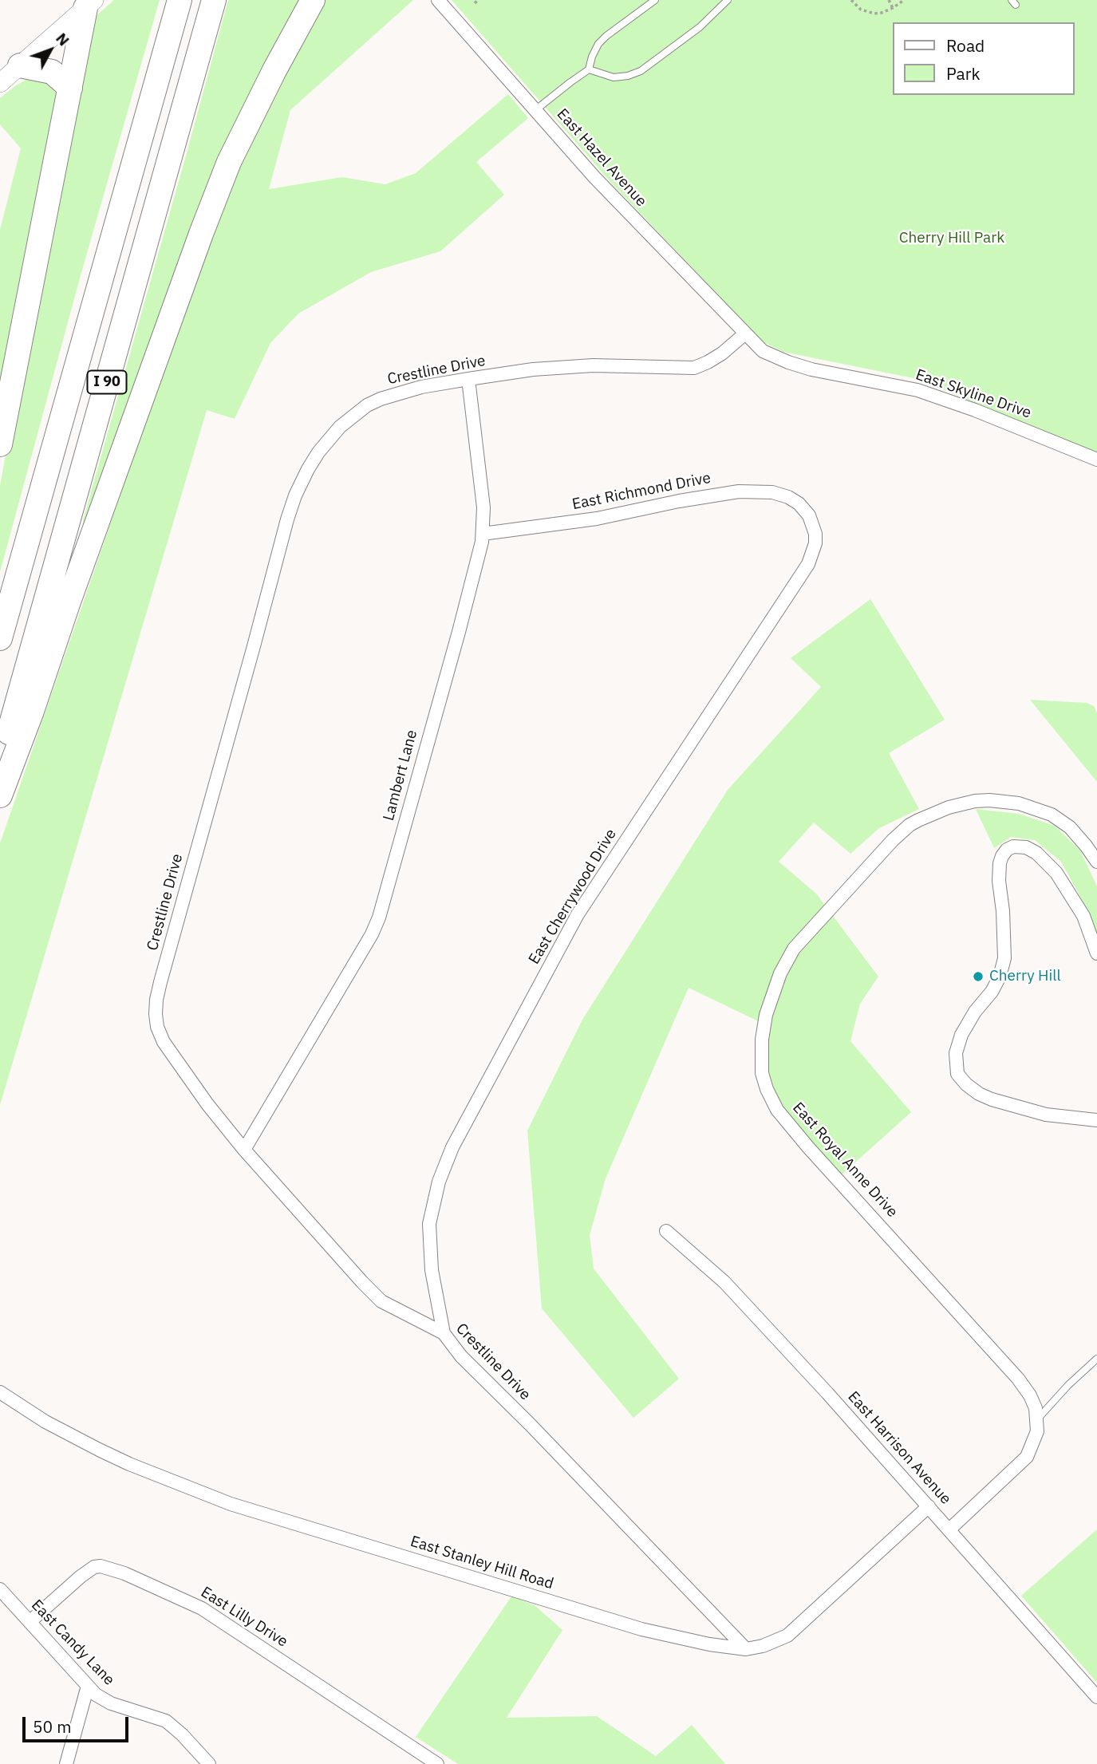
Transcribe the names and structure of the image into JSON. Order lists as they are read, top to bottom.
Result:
{
  "streets": {
    "highway": ["I 90"],
    "street": [
      "East Hazel Avenue",
      "Crestline Drive",
      "East Skyline Drive",
      "East Richmond Drive",
      "Lambert Lane",
      "East Cherrywood Drive",
      "East Royal Anne Drive",
      "East Harrison Avenue",
      "East Stanley Hill Road",
      "East Lilly Drive",
      "East Candy Lane"
    ]
  },
  "crossings": [
    ["East Hazel Avenue", "Crestline Drive"],
    ["East Hazel Avenue", "East Skyline Drive"],
    ["Crestline Drive", "East Skyline Drive"],
    ["Crestline Drive", "Lambert Lane"],
    ["Crestline Drive", "East Cherrywood Drive"],
    ["Crestline Drive", "East Stanley Hill Road"],
    ["East Richmond Drive", "Lambert Lane"],
    ["East Richmond Drive", "East Cherrywood Drive"],
    ["East Royal Anne Drive", "East Harrison Avenue"],
    ["East Harrison Avenue", "East Stanley Hill Road"],
    ["East Lilly Drive", "East Candy Lane"]
  ],
  "parks": ["Cherry Hill Park"],
  "places": ["Cherry Hill"],
  "legend": ["Road", "Park"],
  "scale_bar": "50 m",
  "north": "top right"
}
